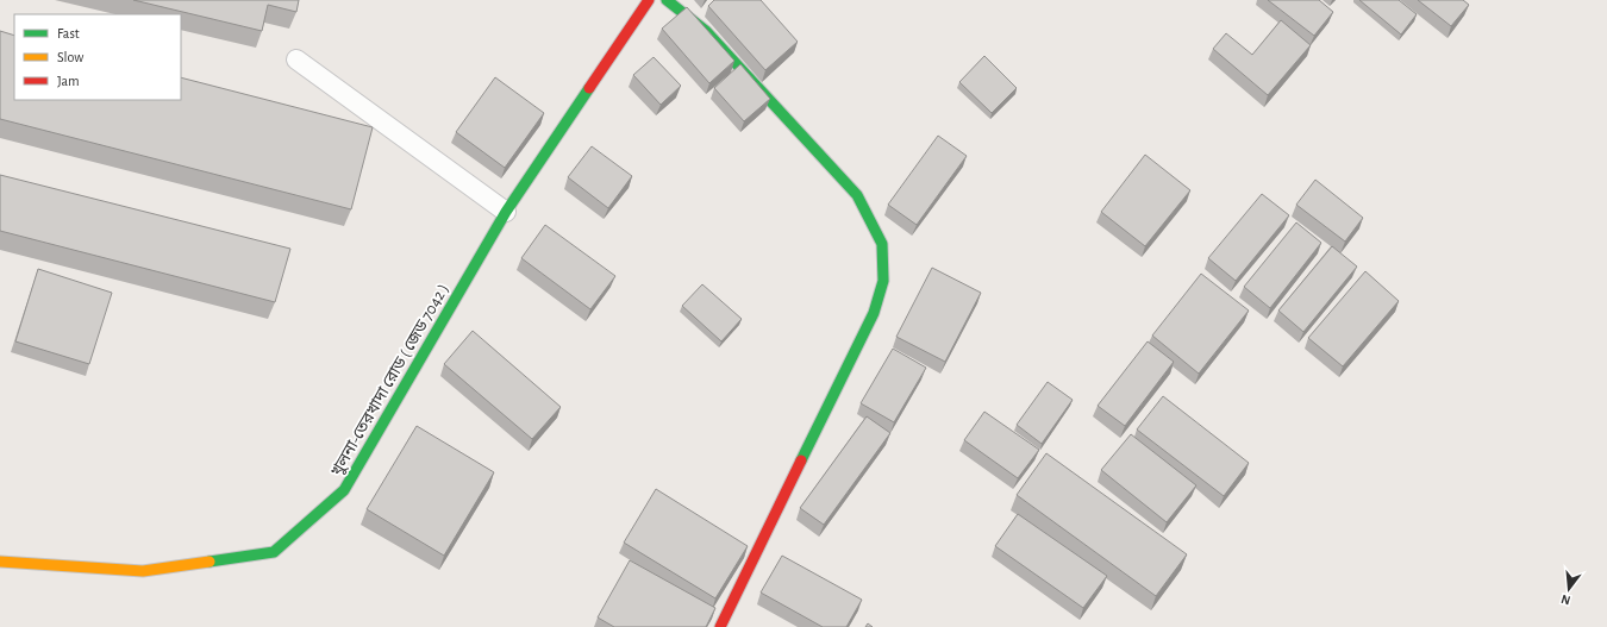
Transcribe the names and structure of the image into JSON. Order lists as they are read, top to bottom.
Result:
{
  "streets": {
    "main road": ["খুলনা-তেরখাদা রোড ( জেড 7042 )"]
  },
  "legend": ["Fast", "Slow", "Jam"],
  "north": "bottom"
}
